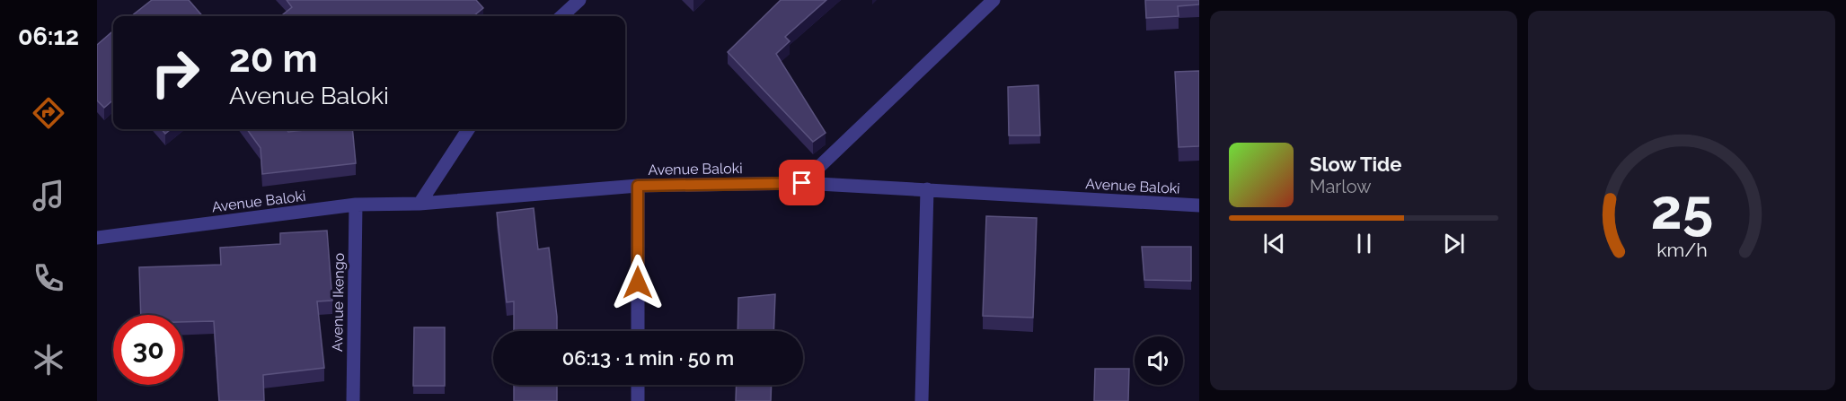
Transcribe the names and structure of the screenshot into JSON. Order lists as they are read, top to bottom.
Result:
{
  "streets": {
    "street": ["Avenue Baloki", "Avenue Ikengo"]
  },
  "crossings": [
    ["Avenue Baloki", "Avenue Ikengo"]
  ],
  "page": {
    "tabs": "06:12",
    "turn": ["20 m", "Avenue Baloki"],
    "song": ["Slow Tide", "Marlow"],
    "limit": "30",
    "trip": "06:13 · 1 min · 50 m",
    "gauge": ["25", "km/h"]
  }
}
